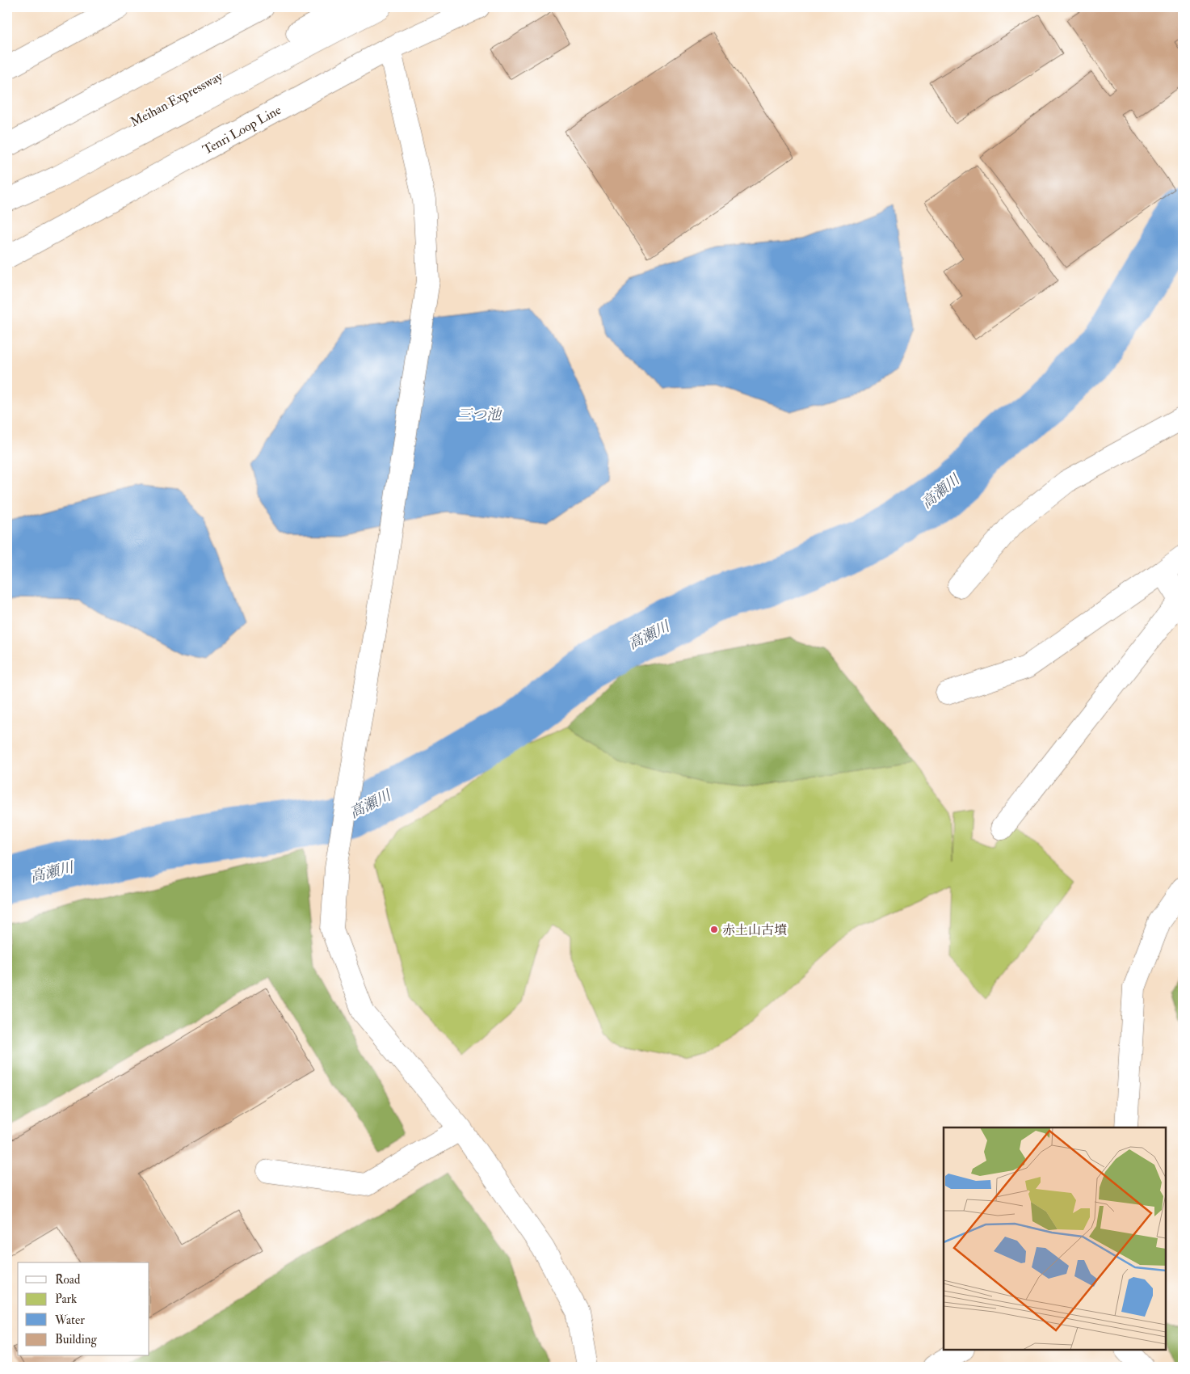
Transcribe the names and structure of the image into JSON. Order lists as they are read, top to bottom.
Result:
{
  "streets": {
    "main road": ["Meihan Expressway", "Tenri Loop Line"]
  },
  "water": ["三つ池", "高瀬川"],
  "places": ["赤土山古墳"],
  "legend": [
    "Road",
    "Park",
    "Water",
    "Building"
  ]
}
